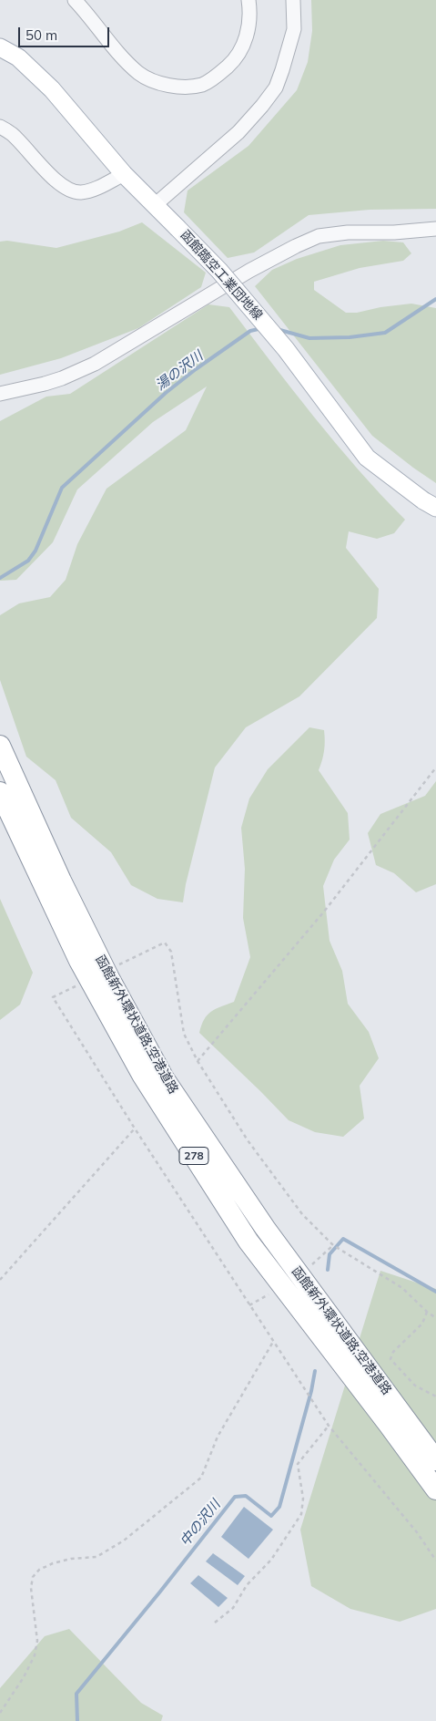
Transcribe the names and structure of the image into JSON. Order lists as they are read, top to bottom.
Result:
{
  "streets": {
    "highway": ["函館新外環状道路;空港道路", "278"],
    "main road": ["函館臨空工業団地線"]
  },
  "water": ["湯の沢川", "中の沢川"],
  "scale_bar": "50 m"
}
